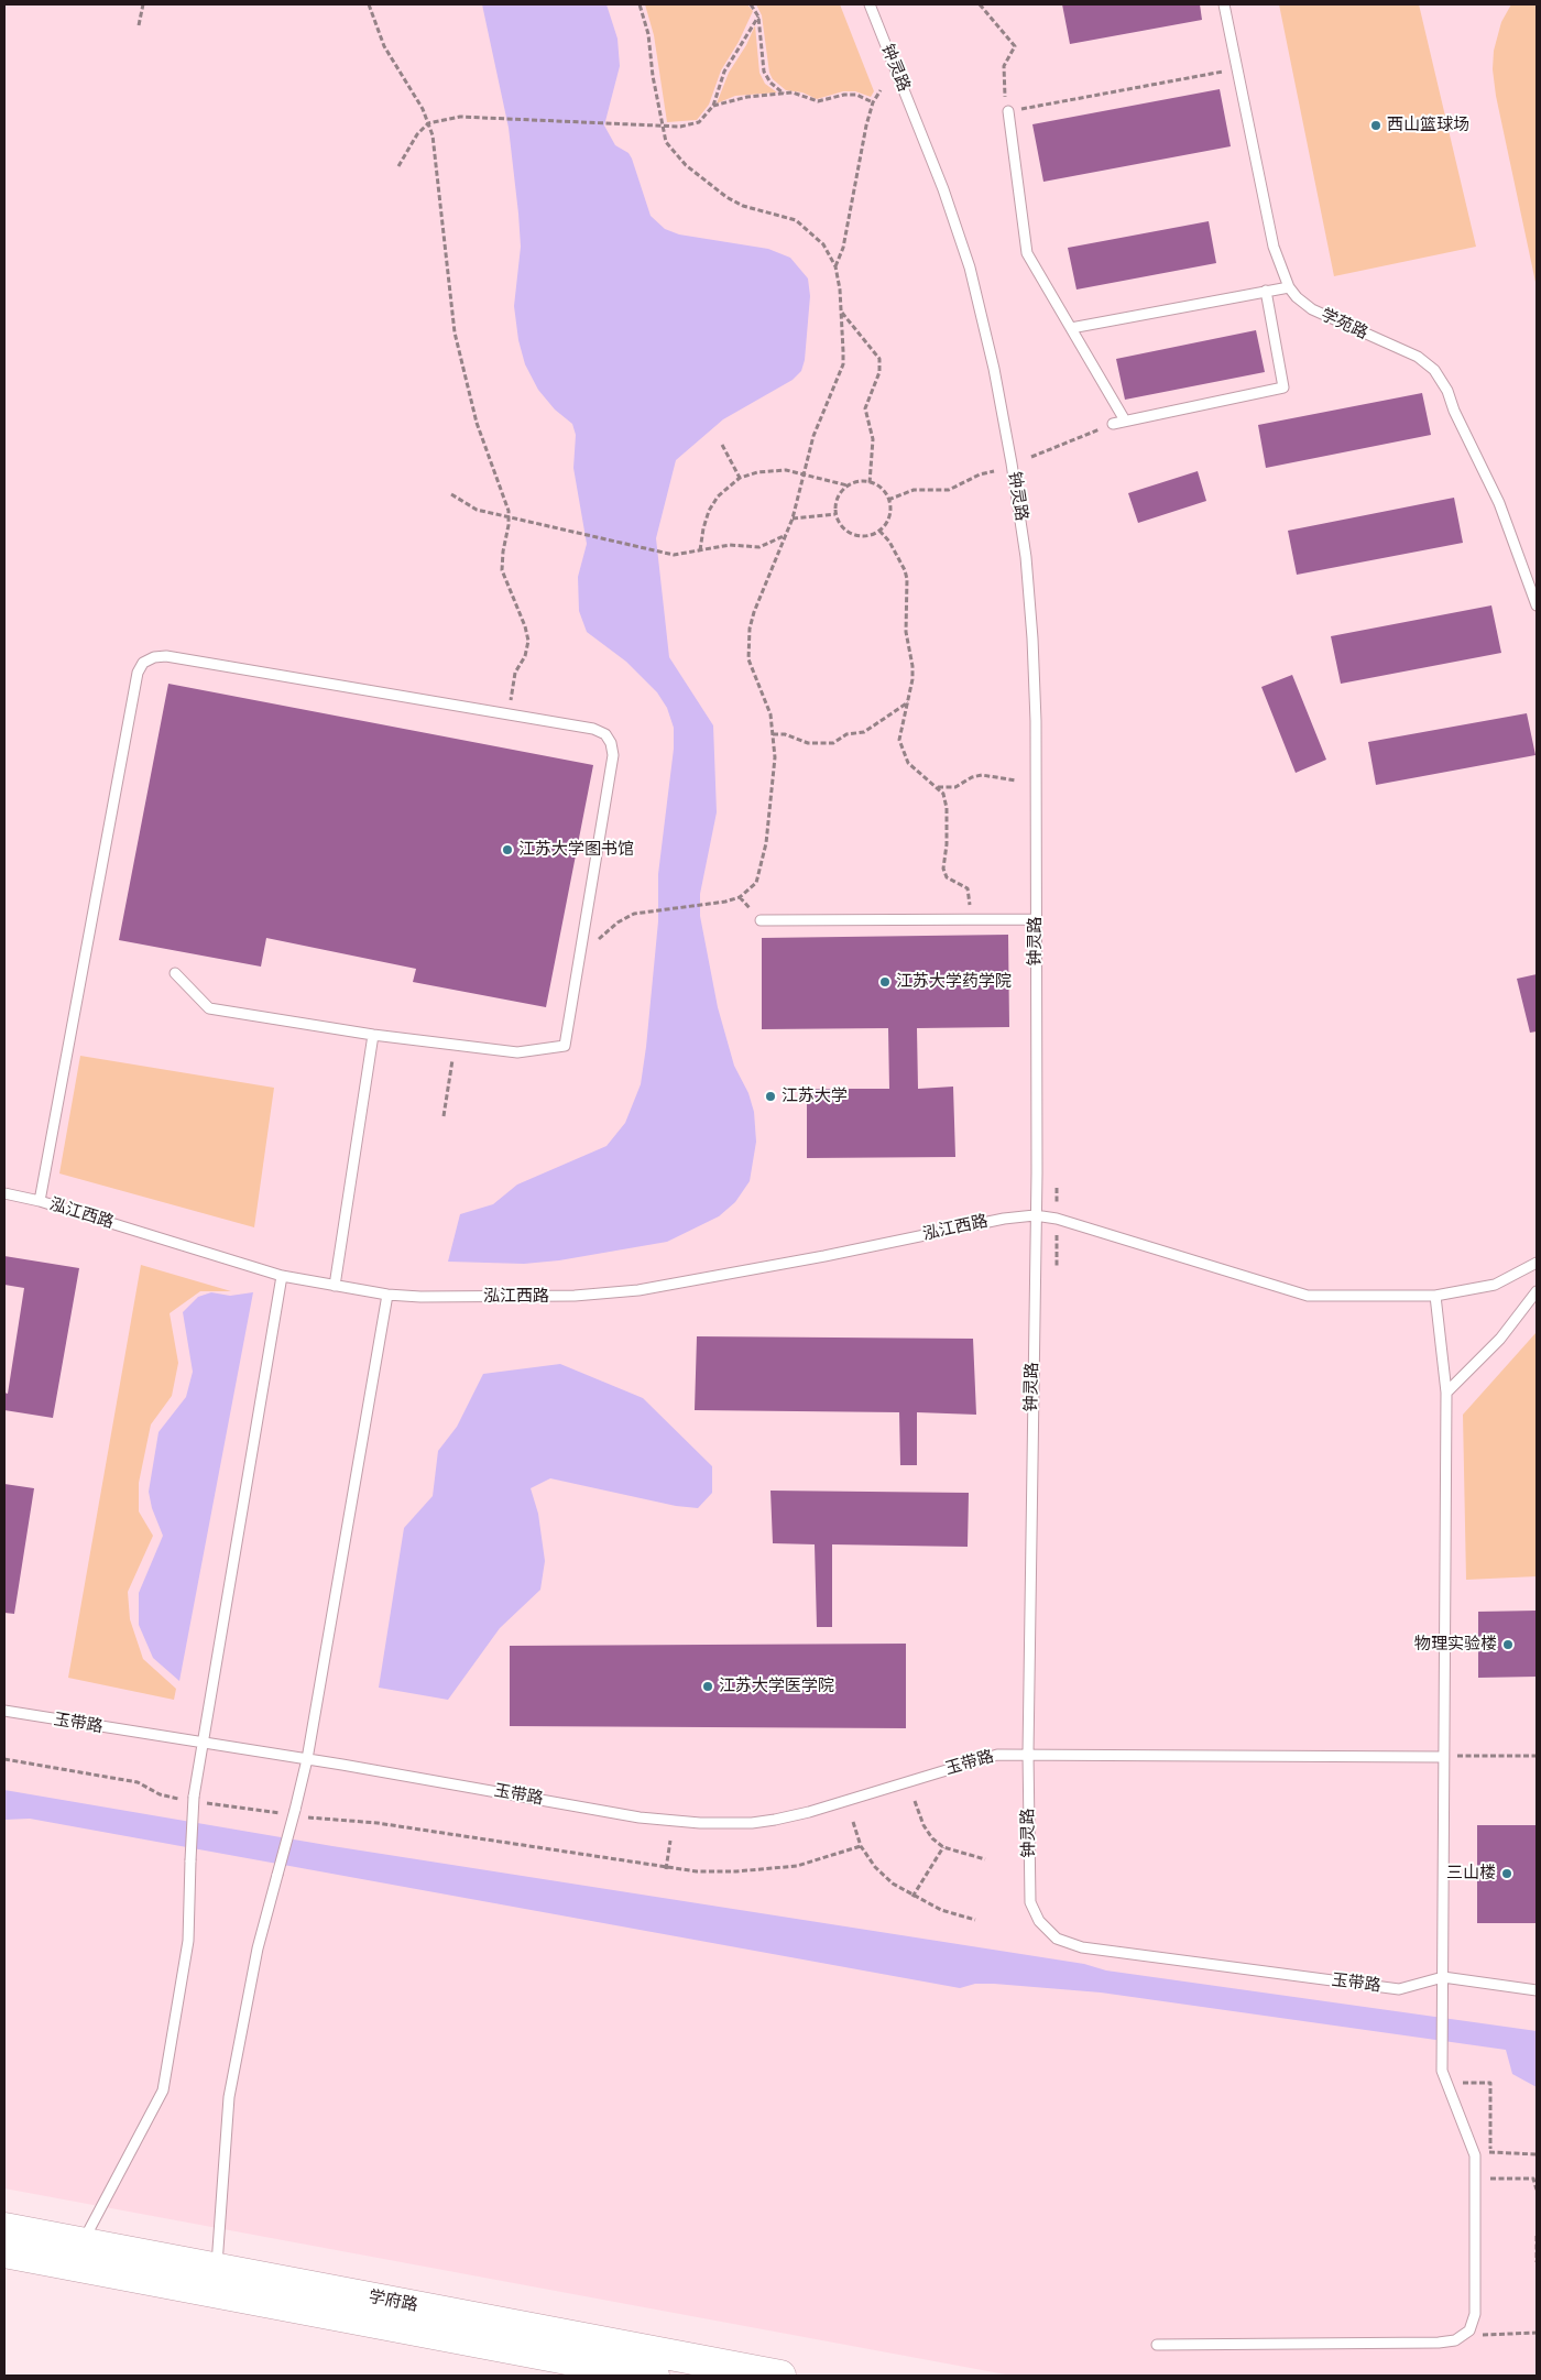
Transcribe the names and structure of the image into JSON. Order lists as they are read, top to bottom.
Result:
{
  "streets": {
    "main road": ["学府路"],
    "lane": [
      "钟灵路",
      "学苑路",
      "泓江西路",
      "玉带路"
    ]
  },
  "crossings": [
    ["钟灵路", "泓江西路"],
    ["钟灵路", "玉带路"]
  ],
  "places": [
    "西山篮球场",
    "江苏大学图书馆",
    "江苏大学药学院",
    "江苏大学",
    "物理实验楼",
    "江苏大学医学院",
    "三山楼"
  ]
}
